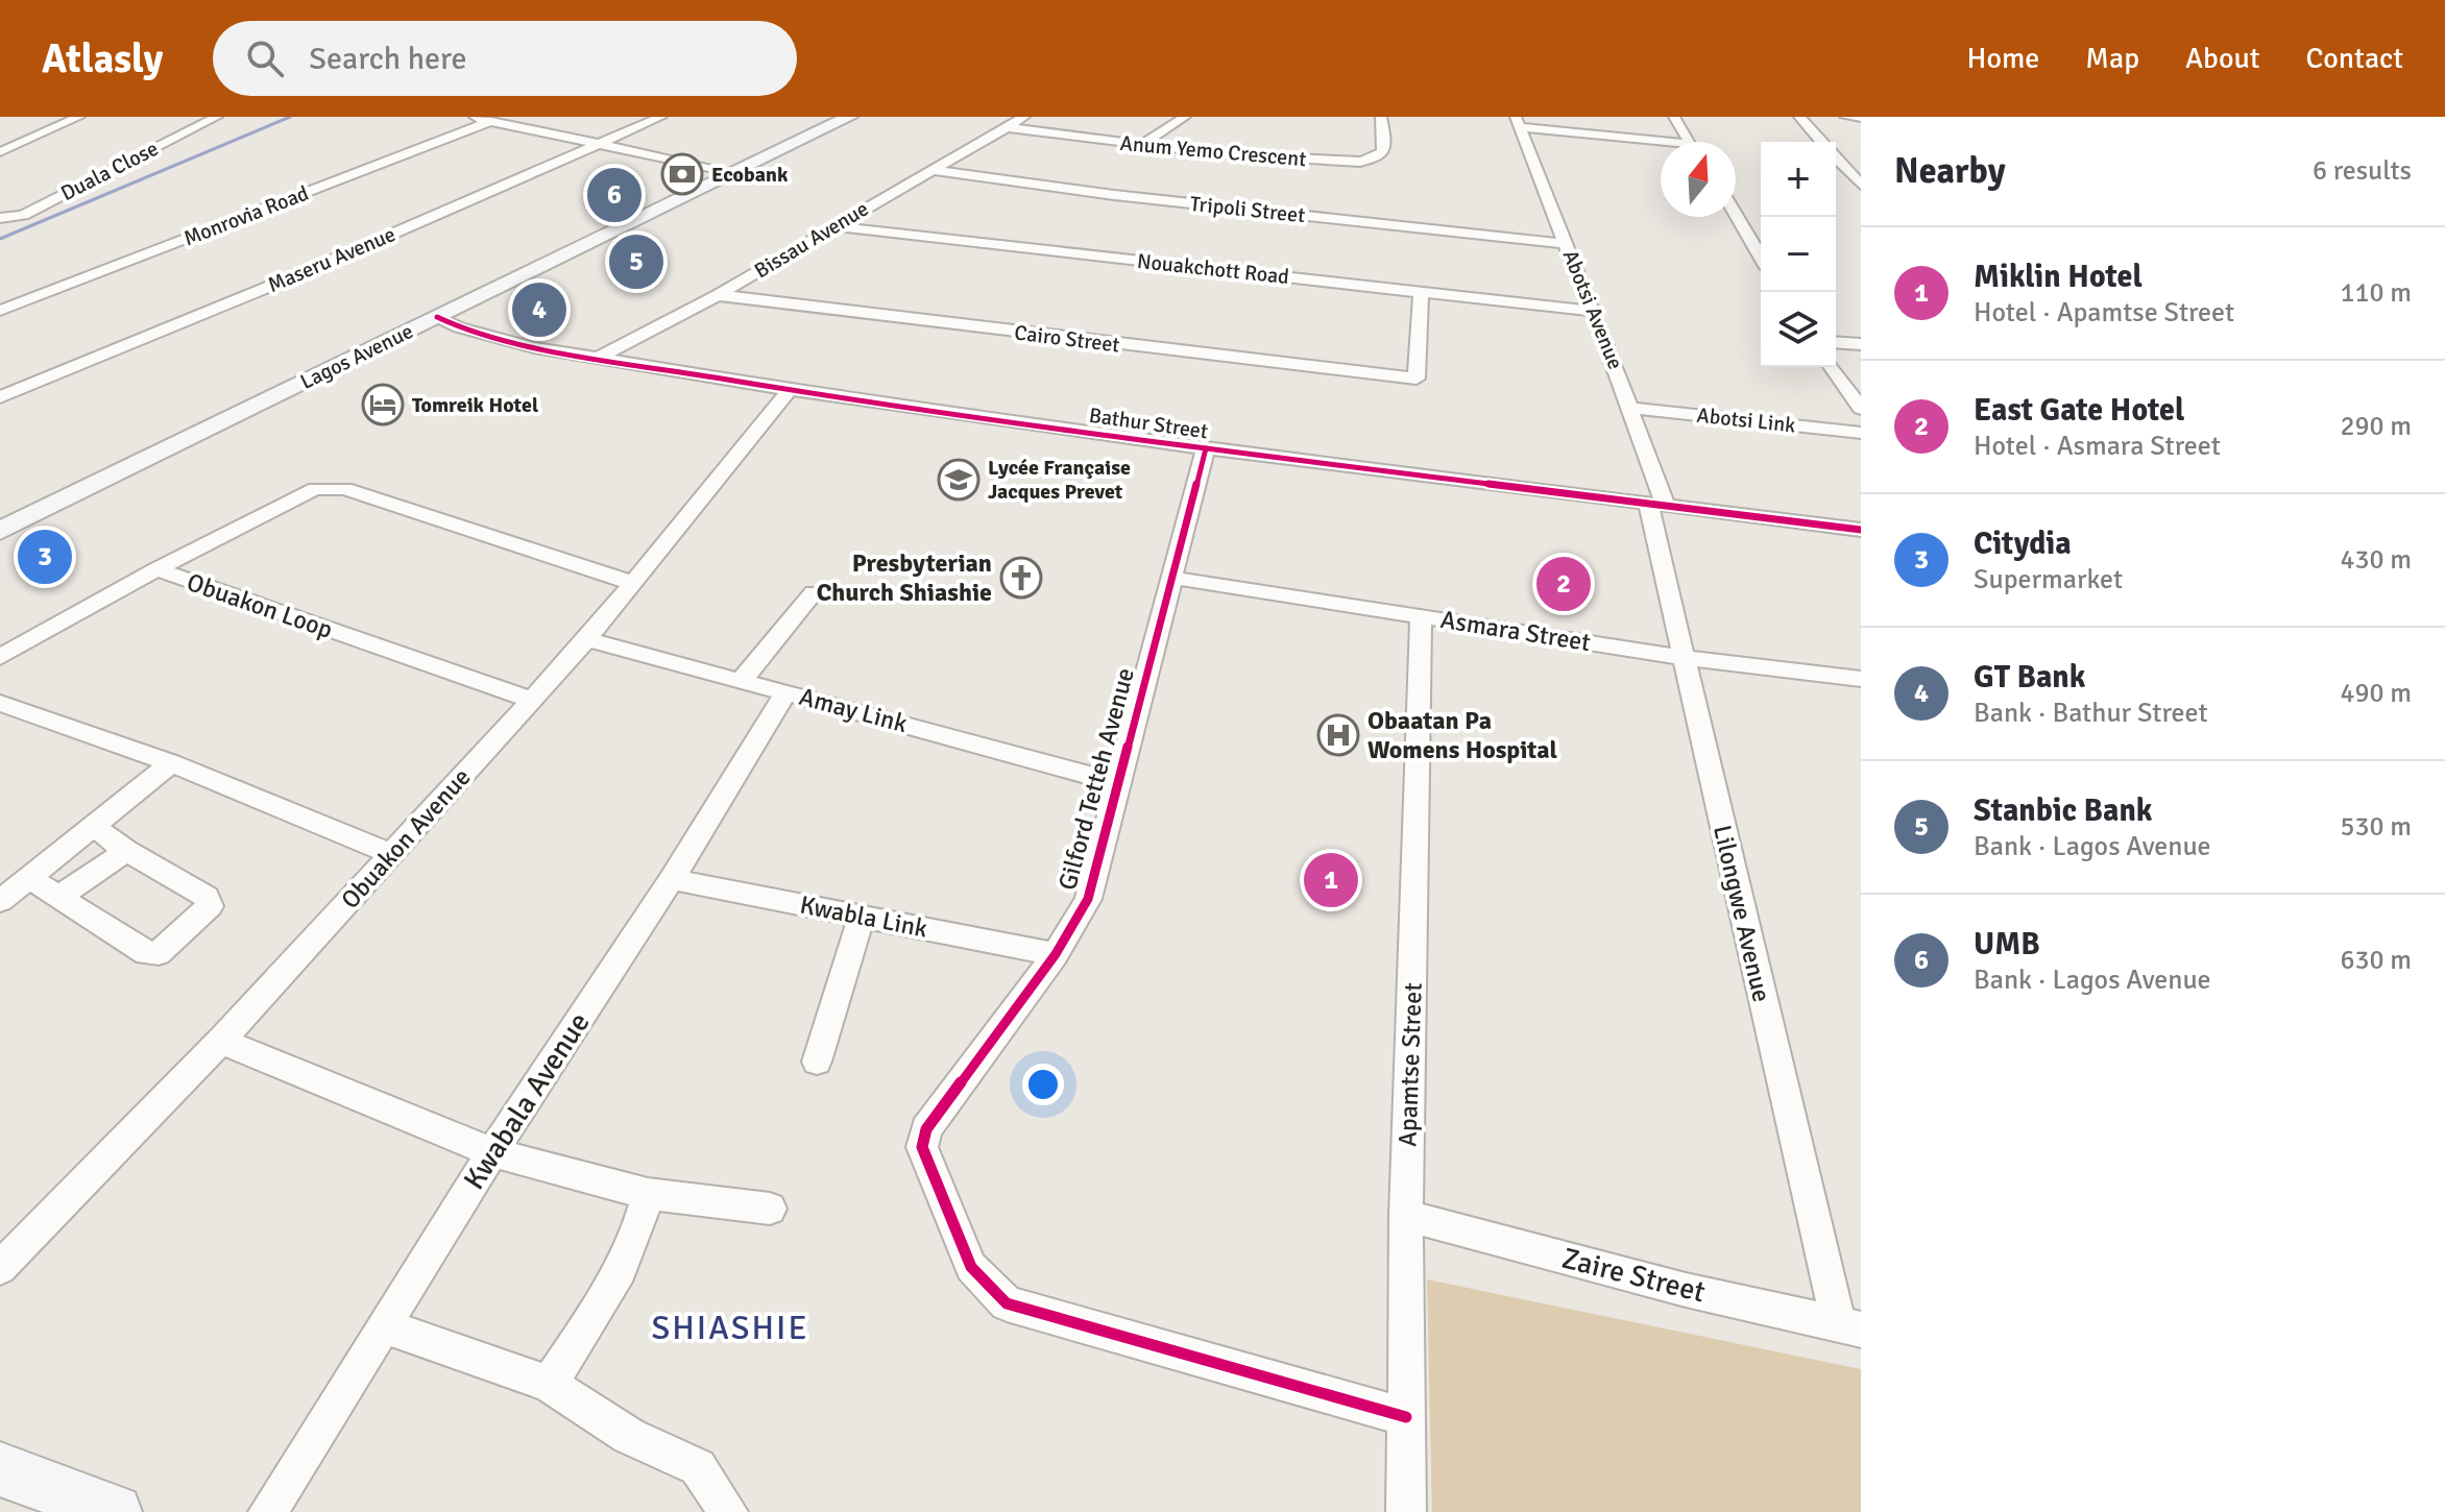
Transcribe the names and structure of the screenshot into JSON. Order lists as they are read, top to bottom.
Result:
{
  "streets": {
    "street": [
      "Anum Yemo Crescent",
      "Duala Close",
      "Tripoli Street",
      "Monrovia Road",
      "Bissau Avenue",
      "Maseru Avenue",
      "Nouakchott Road",
      "Abotsi Avenue",
      "Cairo Street",
      "Lagos Avenue",
      "Abotsi Link",
      "Bathur Street",
      "Obuakon Loop",
      "Asmara Street",
      "Amay Link",
      "Gilford Tetteh Avenue",
      "Obuakon Avenue",
      "Lilongwe Avenue",
      "Kwabla Link",
      "Apamtse Street",
      "Kwabala Avenue",
      "Zaire Street"
    ]
  },
  "crossings": [
    ["Anum Yemo Crescent", "Bissau Avenue"],
    ["Tripoli Street", "Bissau Avenue"],
    ["Tripoli Street", "Abotsi Avenue"],
    ["Bissau Avenue", "Nouakchott Road"],
    ["Bissau Avenue", "Cairo Street"],
    ["Bissau Avenue", "Bathur Street"],
    ["Nouakchott Road", "Abotsi Avenue"],
    ["Nouakchott Road", "Cairo Street"],
    ["Abotsi Avenue", "Abotsi Link"],
    ["Abotsi Avenue", "Bathur Street"],
    ["Abotsi Avenue", "Lilongwe Avenue"],
    ["Lagos Avenue", "Bathur Street"],
    ["Bathur Street", "Gilford Tetteh Avenue"],
    ["Bathur Street", "Obuakon Avenue"],
    ["Bathur Street", "Lilongwe Avenue"],
    ["Obuakon Loop", "Obuakon Avenue"],
    ["Asmara Street", "Gilford Tetteh Avenue"],
    ["Asmara Street", "Lilongwe Avenue"],
    ["Asmara Street", "Apamtse Street"],
    ["Amay Link", "Gilford Tetteh Avenue"],
    ["Amay Link", "Obuakon Avenue"],
    ["Amay Link", "Kwabala Avenue"],
    ["Gilford Tetteh Avenue", "Kwabla Link"],
    ["Gilford Tetteh Avenue", "Apamtse Street"],
    ["Lilongwe Avenue", "Zaire Street"],
    ["Kwabla Link", "Kwabala Avenue"],
    ["Apamtse Street", "Zaire Street"]
  ],
  "districts": ["SHIASHIE"],
  "places": {
    "bank": ["Ecobank"],
    "hotel": ["Tomreik Hotel"],
    "school or university": ["Lycée Française Jacques Prevet"],
    "church": ["Presbyterian Church Shiashie"],
    "hospital": ["Obaatan Pa Womens Hospital"]
  },
  "north": "top",
  "page": {
    "header": "Atlasly",
    "search": "Search here",
    "nav": [
      "Home",
      "Map",
      "About",
      "Contact"
    ],
    "heading": ["Nearby", "6 results"],
    "map_buttons": ["+", "−"],
    "pins": [
      "6",
      "5",
      "4",
      "3",
      "2",
      "1"
    ],
    "list": [
      {
        "mark": "1",
        "name": "Miklin Hotel",
        "note": "Hotel · Apamtse Street",
        "value": "110 m"
      },
      {
        "mark": "2",
        "name": "East Gate Hotel",
        "note": "Hotel · Asmara Street",
        "value": "290 m"
      },
      {
        "mark": "3",
        "name": "Citydia",
        "note": "Supermarket",
        "value": "430 m"
      },
      {
        "mark": "4",
        "name": "GT Bank",
        "note": "Bank · Bathur Street",
        "value": "490 m"
      },
      {
        "mark": "5",
        "name": "Stanbic Bank",
        "note": "Bank · Lagos Avenue",
        "value": "530 m"
      },
      {
        "mark": "6",
        "name": "UMB",
        "note": "Bank · Lagos Avenue",
        "value": "630 m"
      }
    ]
  }
}
